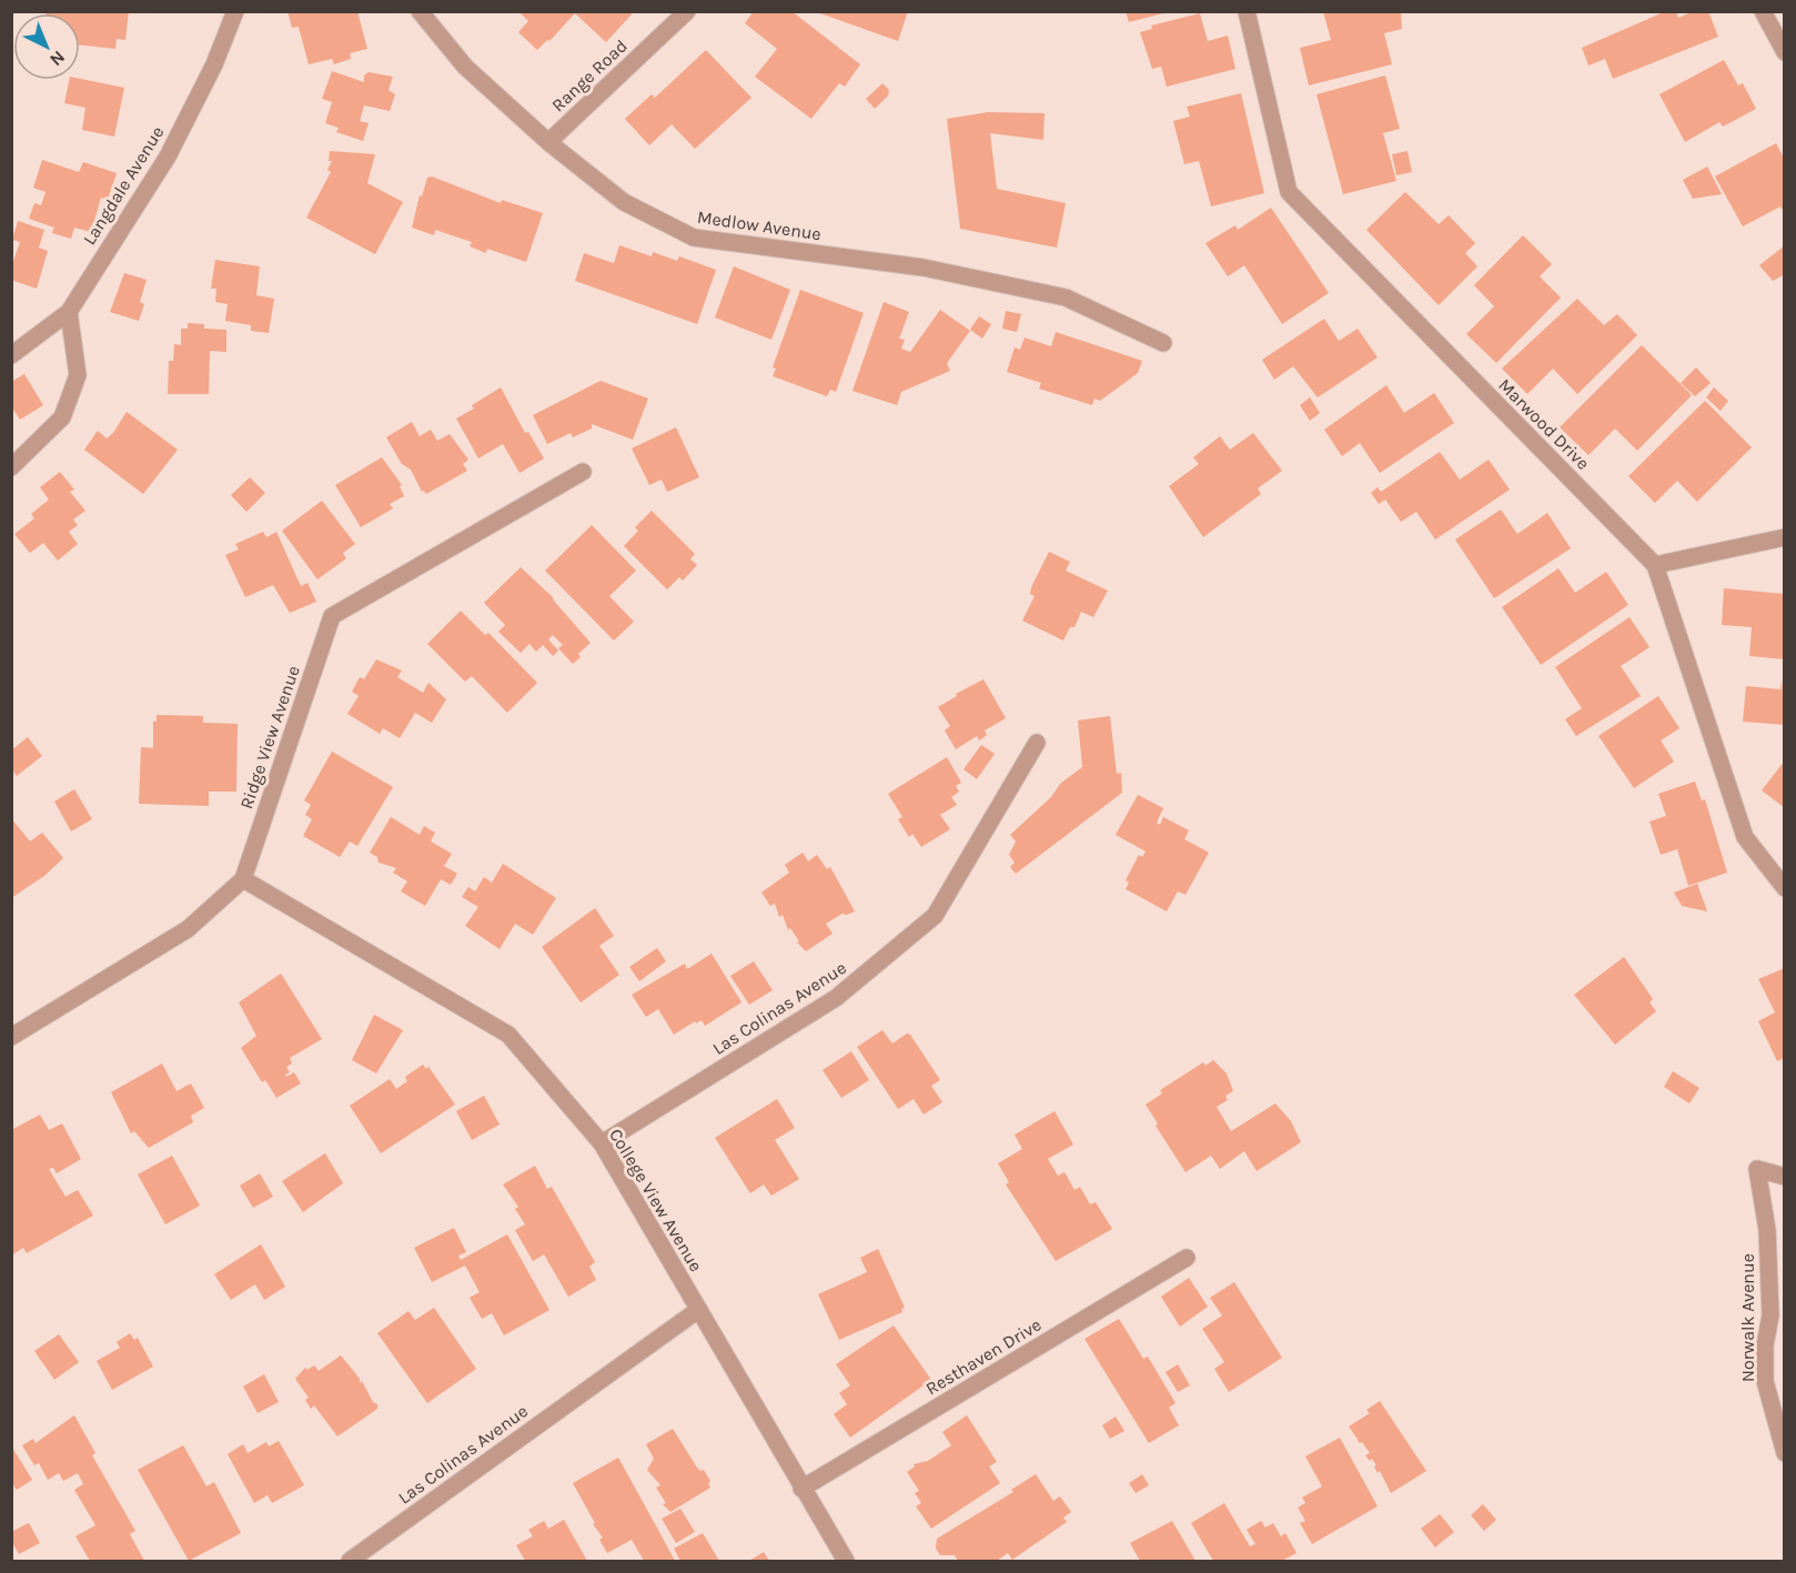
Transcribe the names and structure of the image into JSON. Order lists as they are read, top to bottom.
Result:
{
  "streets": {
    "street": [
      "Range Road",
      "Langdale Avenue",
      "Medlow Avenue",
      "Marwood Drive",
      "Ridge View Avenue",
      "Las Colinas Avenue",
      "College View Avenue",
      "Norwalk Avenue",
      "Resthaven Drive"
    ]
  },
  "crossings": [
    ["Range Road", "Medlow Avenue"],
    ["Ridge View Avenue", "College View Avenue"],
    ["Las Colinas Avenue", "College View Avenue"],
    ["College View Avenue", "Resthaven Drive"]
  ],
  "north": "bottom right"
}
